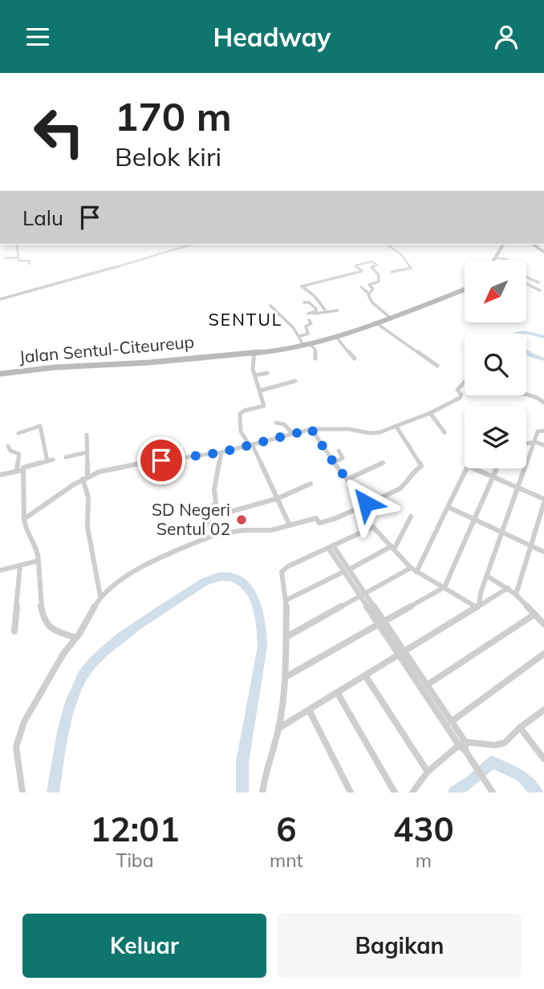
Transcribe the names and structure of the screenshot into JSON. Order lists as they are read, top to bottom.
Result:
{
  "streets": {
    "street": ["Jalan Sentul-Citeureup"]
  },
  "districts": ["SENTUL"],
  "places": ["SD Negeri Sentul 02"],
  "north": "bottom left",
  "page": {
    "header": "Headway",
    "turn": ["170 m", "Belok kiri"],
    "then": "Lalu",
    "eta": [
      "12:01",
      "Tiba",
      "6",
      "mnt",
      "430",
      "m"
    ],
    "buttons": ["Keluar", "Bagikan"]
  }
}
